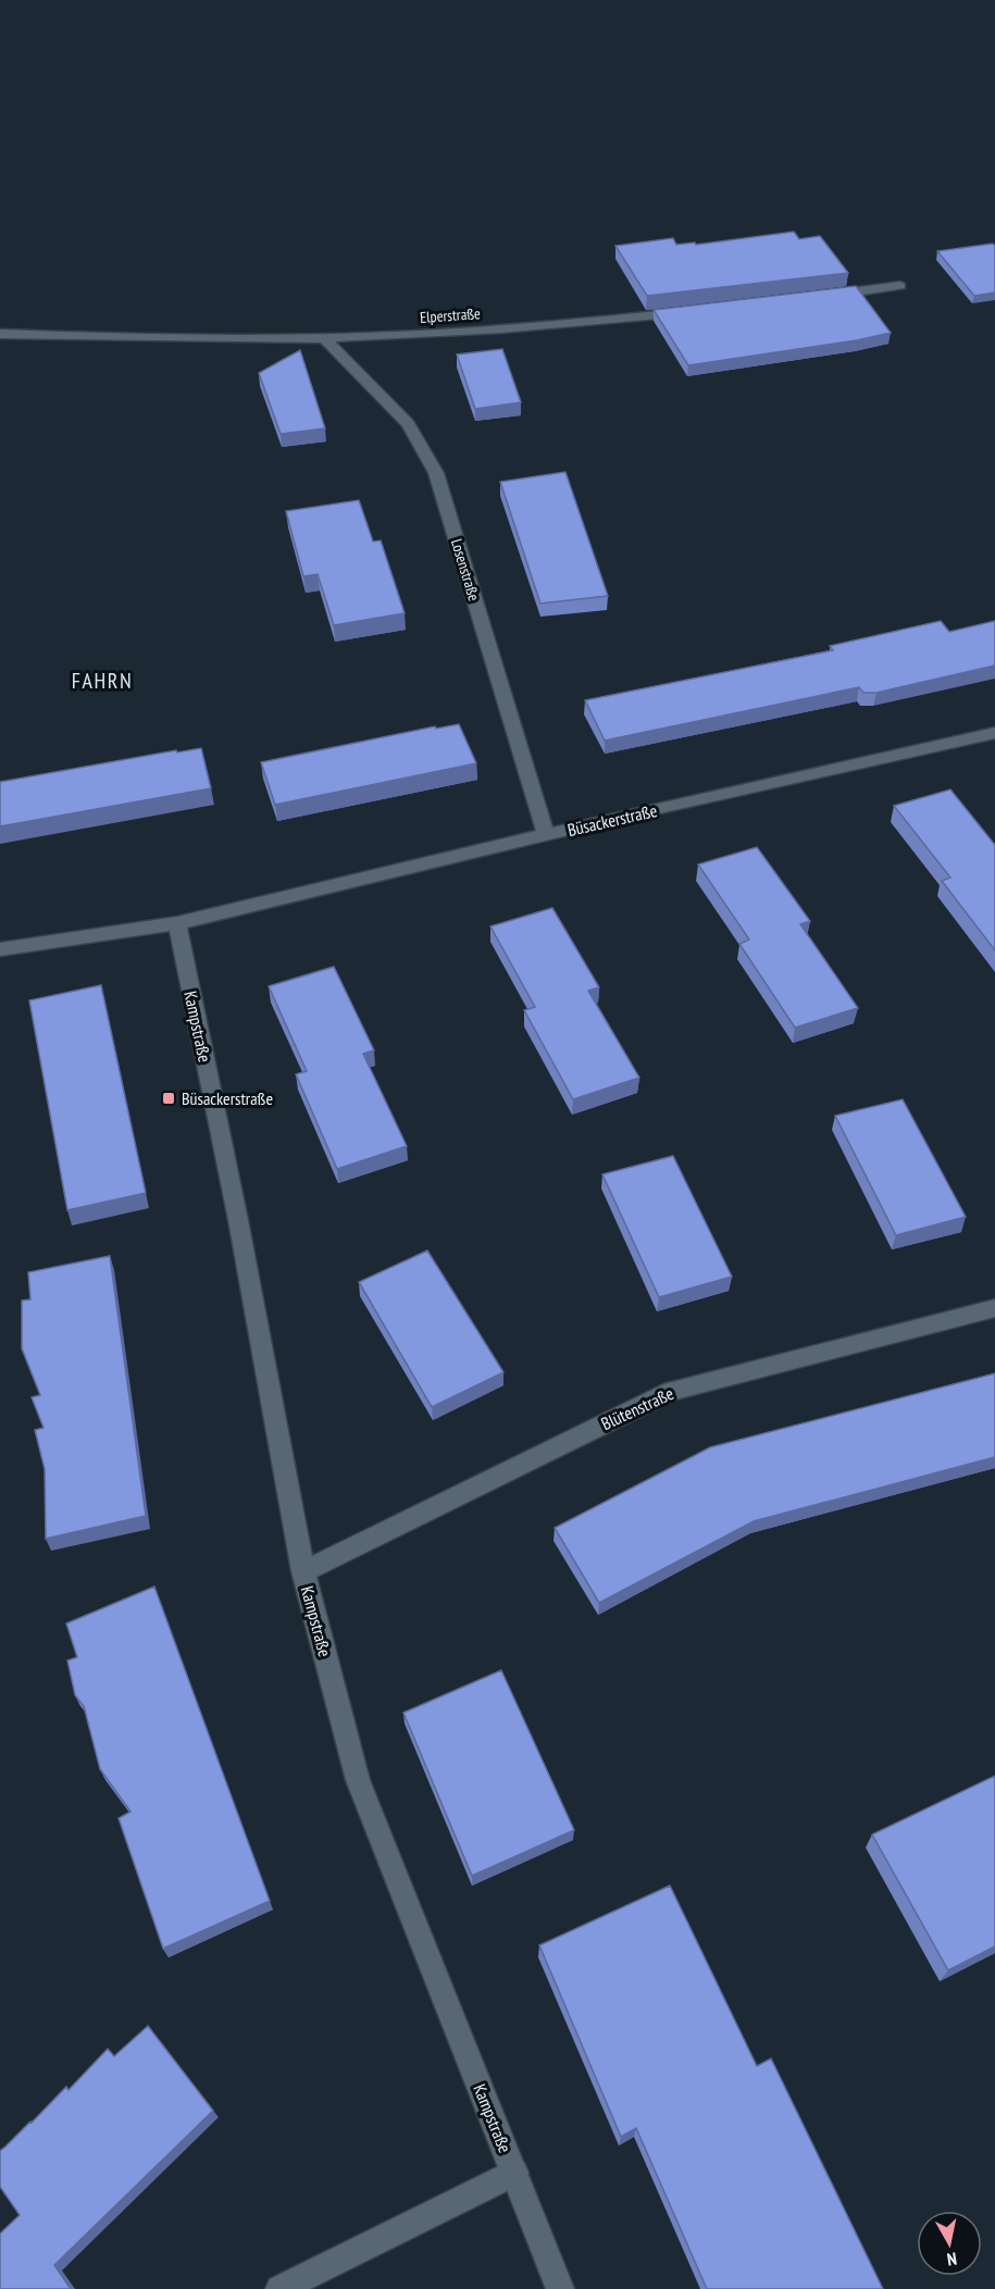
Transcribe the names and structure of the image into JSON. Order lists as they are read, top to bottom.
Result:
{
  "streets": {
    "street": [
      "Elperstraße",
      "Losenstraße",
      "Büsackerstraße",
      "Kampstraße",
      "Blütenstraße"
    ]
  },
  "crossings": [
    ["Elperstraße", "Losenstraße"],
    ["Losenstraße", "Büsackerstraße"],
    ["Büsackerstraße", "Kampstraße"],
    ["Kampstraße", "Blütenstraße"]
  ],
  "districts": ["FAHRN"],
  "places": {
    "transit": ["Büsackerstraße"]
  },
  "north": "bottom"
}
